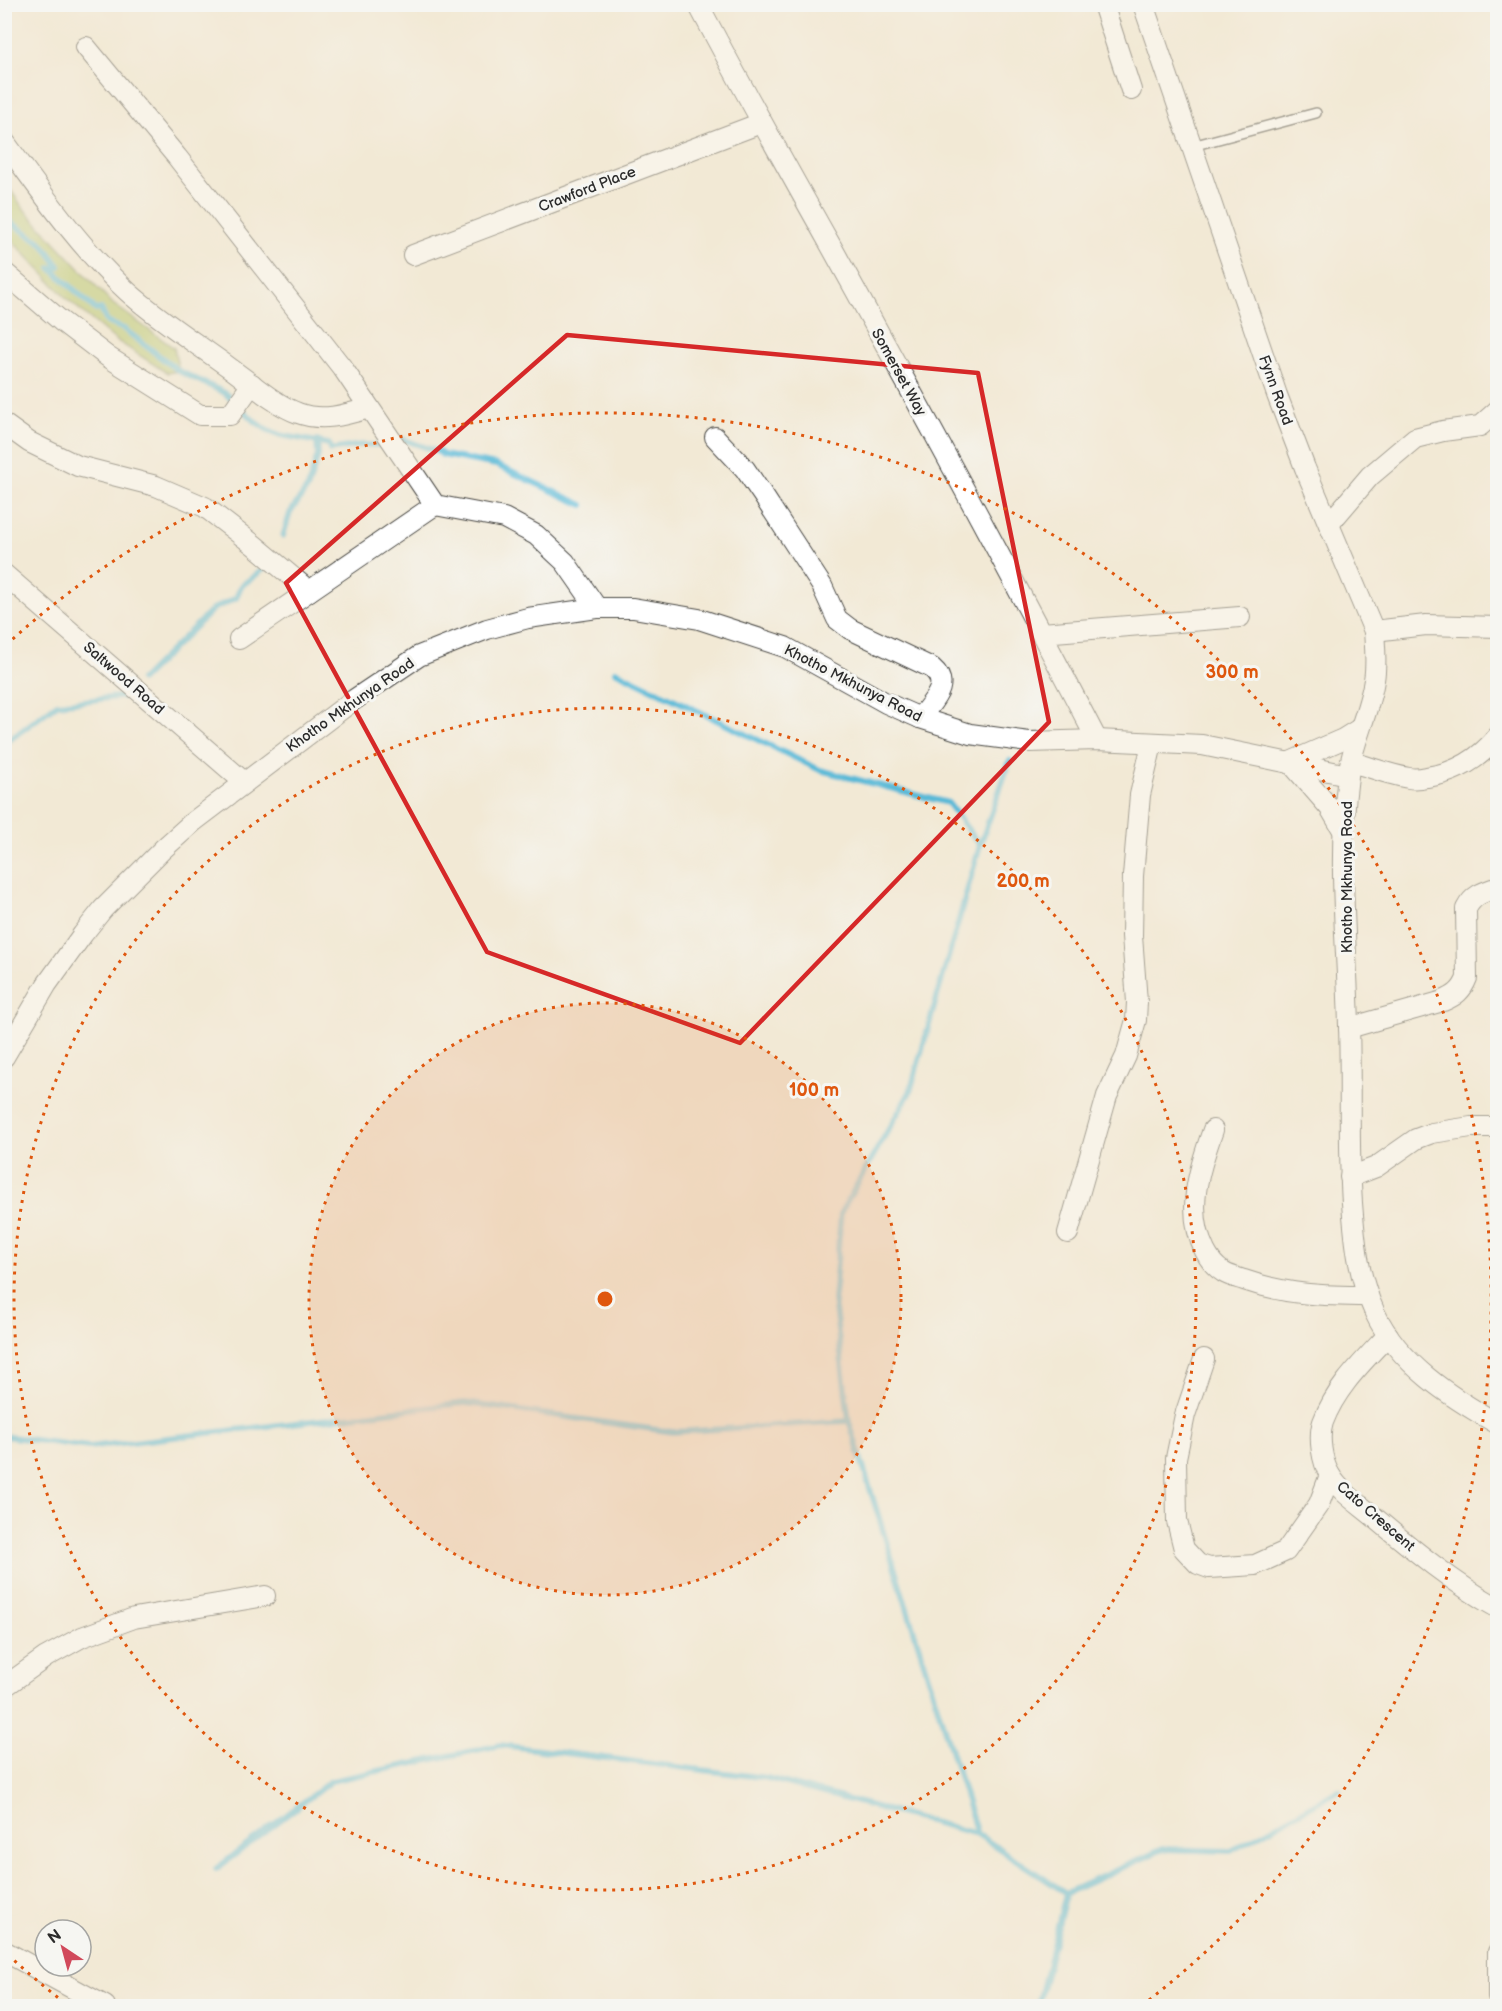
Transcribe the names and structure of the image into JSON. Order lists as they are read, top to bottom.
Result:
{
  "streets": {
    "street": [
      "Crawford Place",
      "Somerset Way",
      "Fynn Road",
      "Saltwood Road",
      "Khotho Mkhunya Road",
      "Cato Crescent"
    ]
  },
  "crossings": [
    ["Crawford Place", "Somerset Way"],
    ["Somerset Way", "Khotho Mkhunya Road"],
    ["Fynn Road", "Khotho Mkhunya Road"],
    ["Saltwood Road", "Khotho Mkhunya Road"],
    ["Khotho Mkhunya Road", "Cato Crescent"]
  ],
  "north": "top left",
  "rings": ["300 m", "200 m", "100 m"]
}
